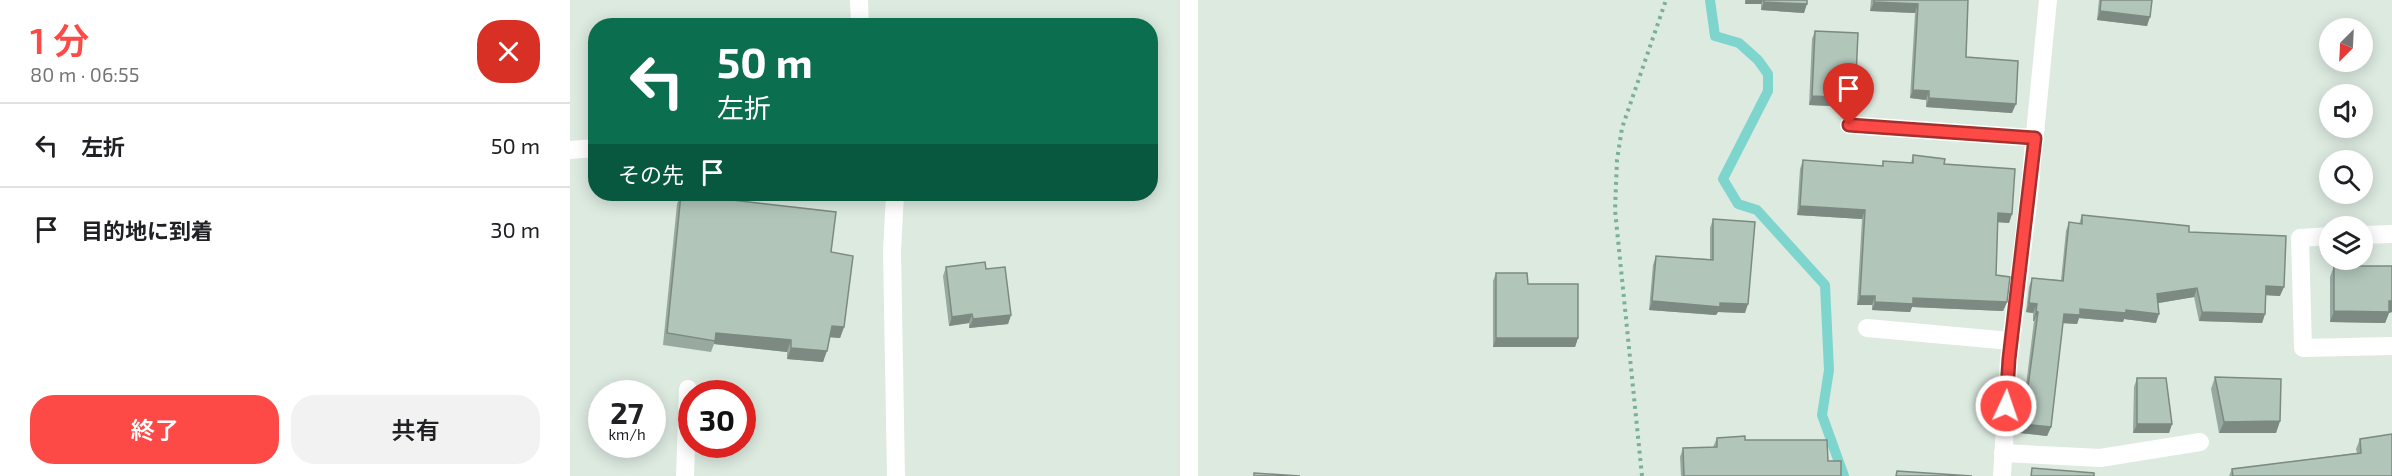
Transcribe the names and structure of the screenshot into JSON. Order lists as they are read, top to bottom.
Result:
{
  "north": "bottom left",
  "page": {
    "heading": ["1 分", "80 m · 06:55"],
    "turn": ["50 m", "左折"],
    "list": [
      {
        "name": "左折",
        "value": "50 m"
      },
      {
        "name": "目的地に到着",
        "value": "30 m"
      }
    ],
    "then": "その先",
    "speed": "27 km/h",
    "limit": "30",
    "buttons": ["終了", "共有"]
  }
}
